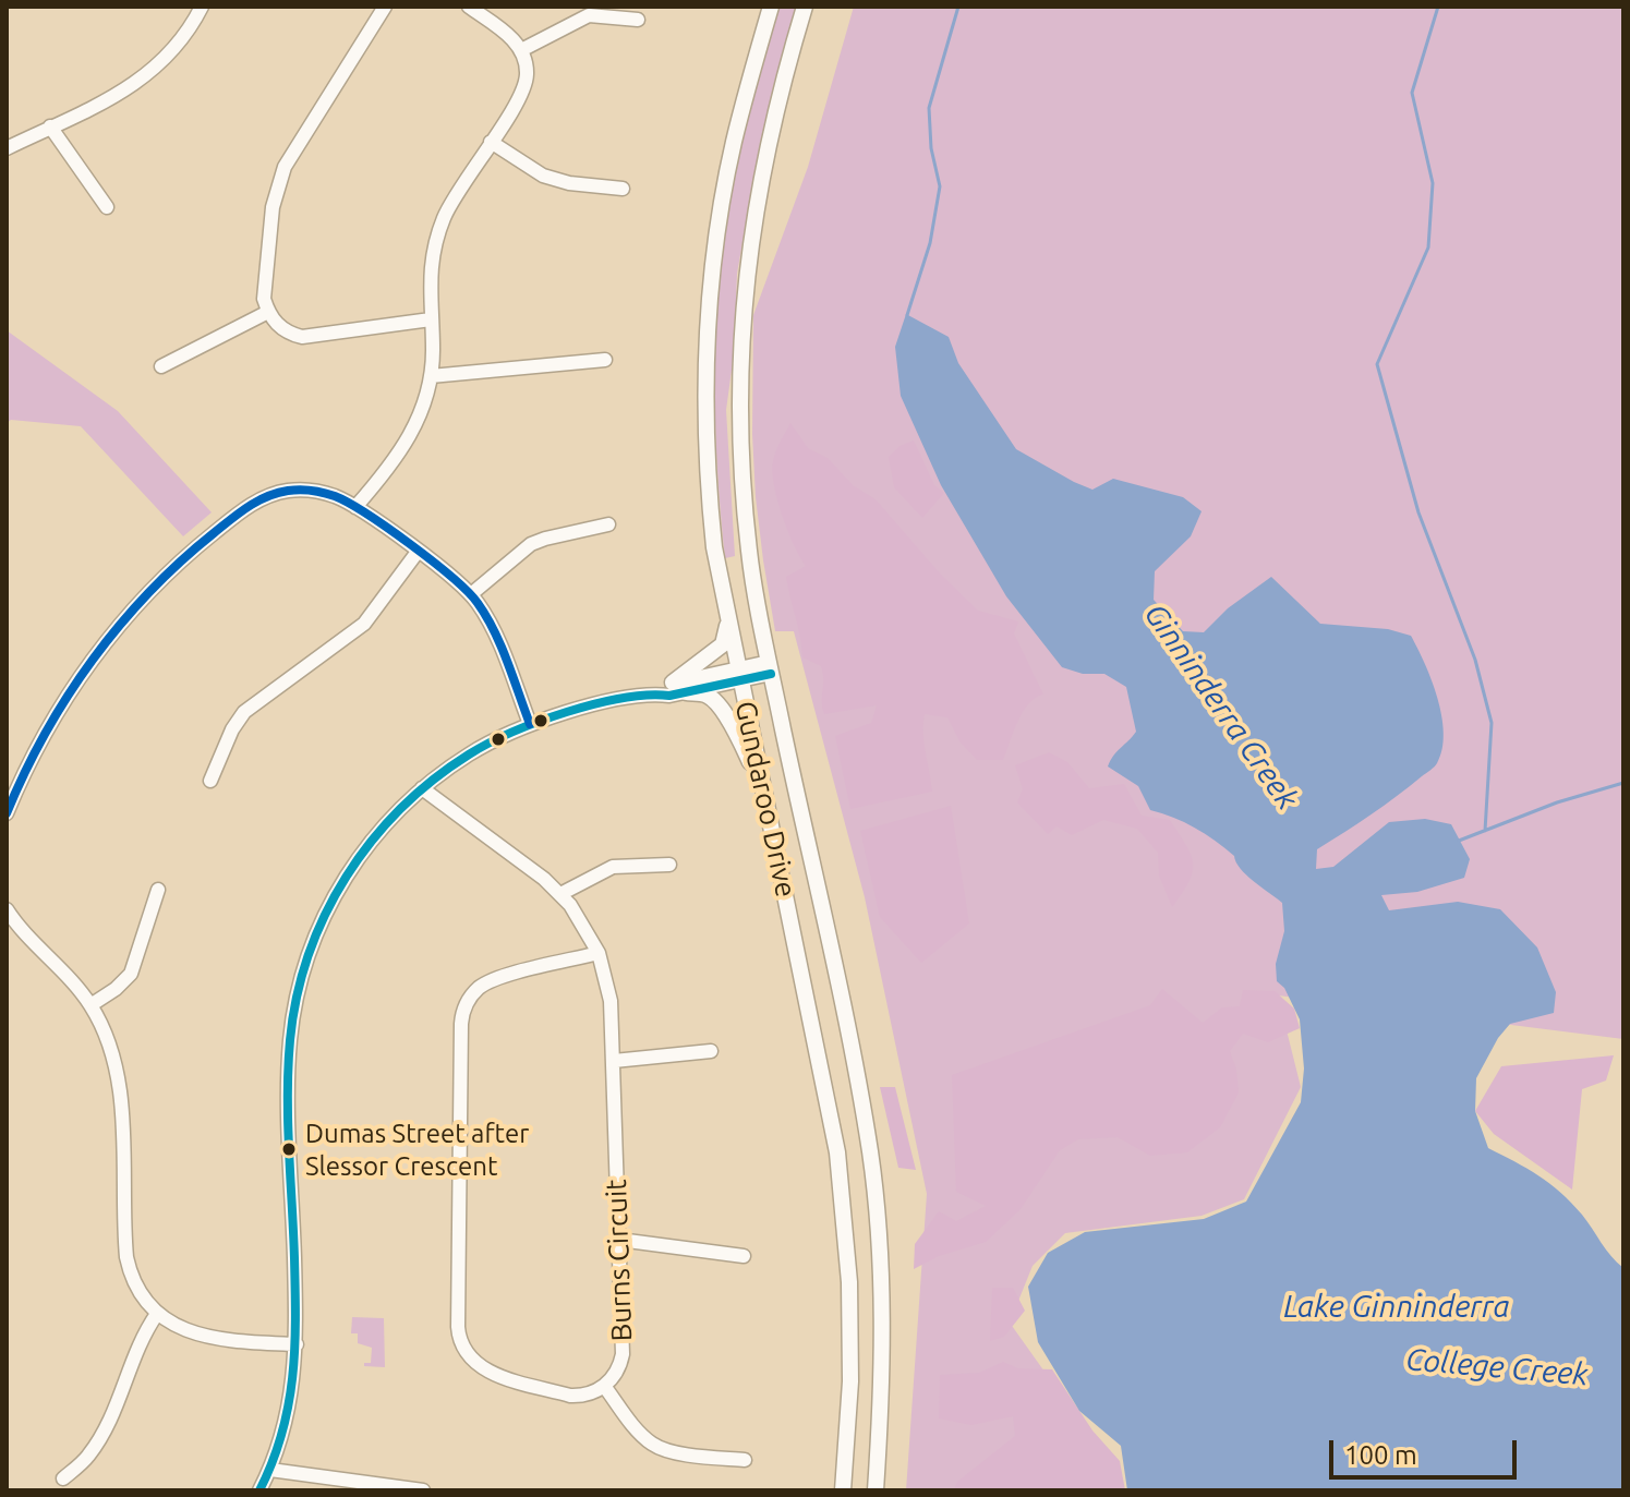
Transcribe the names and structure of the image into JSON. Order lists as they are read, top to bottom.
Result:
{
  "streets": {
    "main road": ["Gundaroo Drive"],
    "street": ["Burns Circuit"]
  },
  "water": ["Ginninderra Creek", "Lake Ginninderra", "College Creek"],
  "places": ["Dumas Street after Slessor Crescent"],
  "scale_bar": "100 m"
}
